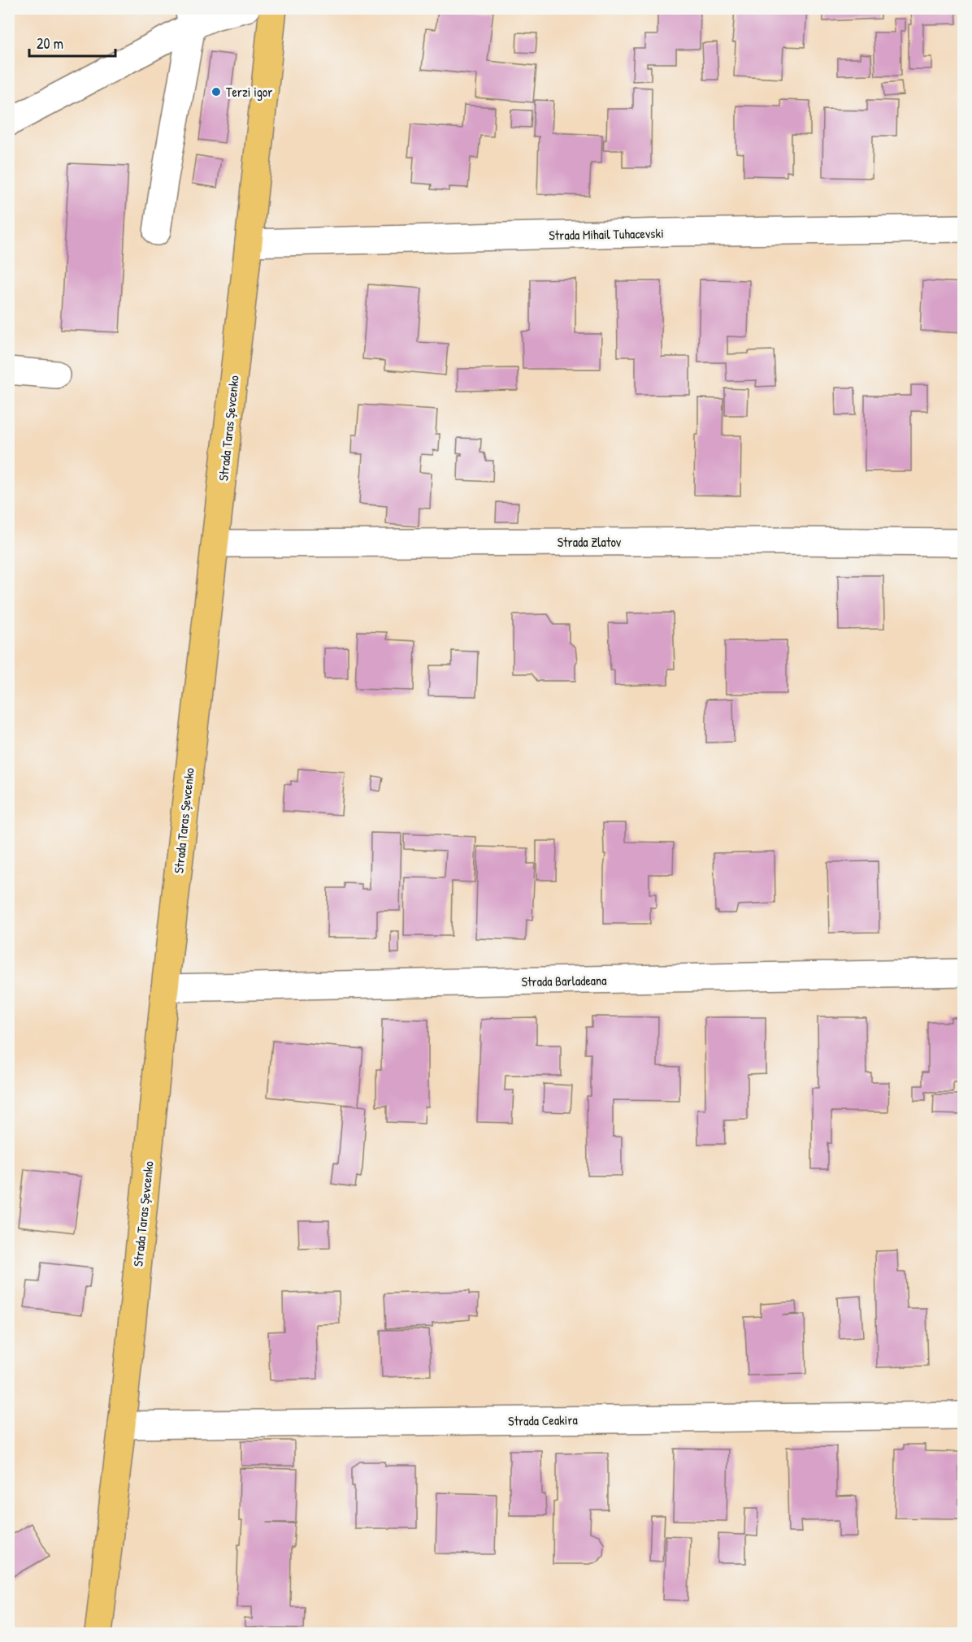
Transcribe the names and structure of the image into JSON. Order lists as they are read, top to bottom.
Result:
{
  "streets": {
    "main road": ["Strada Taras Șevcenko"],
    "street": [
      "Strada Mihail Tuhacevski",
      "Strada Zlatov",
      "Strada Barladeana",
      "Strada Ceakira"
    ]
  },
  "crossings": [
    ["Strada Mihail Tuhacevski", "Strada Taras Șevcenko"],
    ["Strada Taras Șevcenko", "Strada Zlatov"],
    ["Strada Taras Șevcenko", "Strada Barladeana"],
    ["Strada Taras Șevcenko", "Strada Ceakira"]
  ],
  "places": ["Terzi igor"],
  "scale_bar": "20 m"
}
